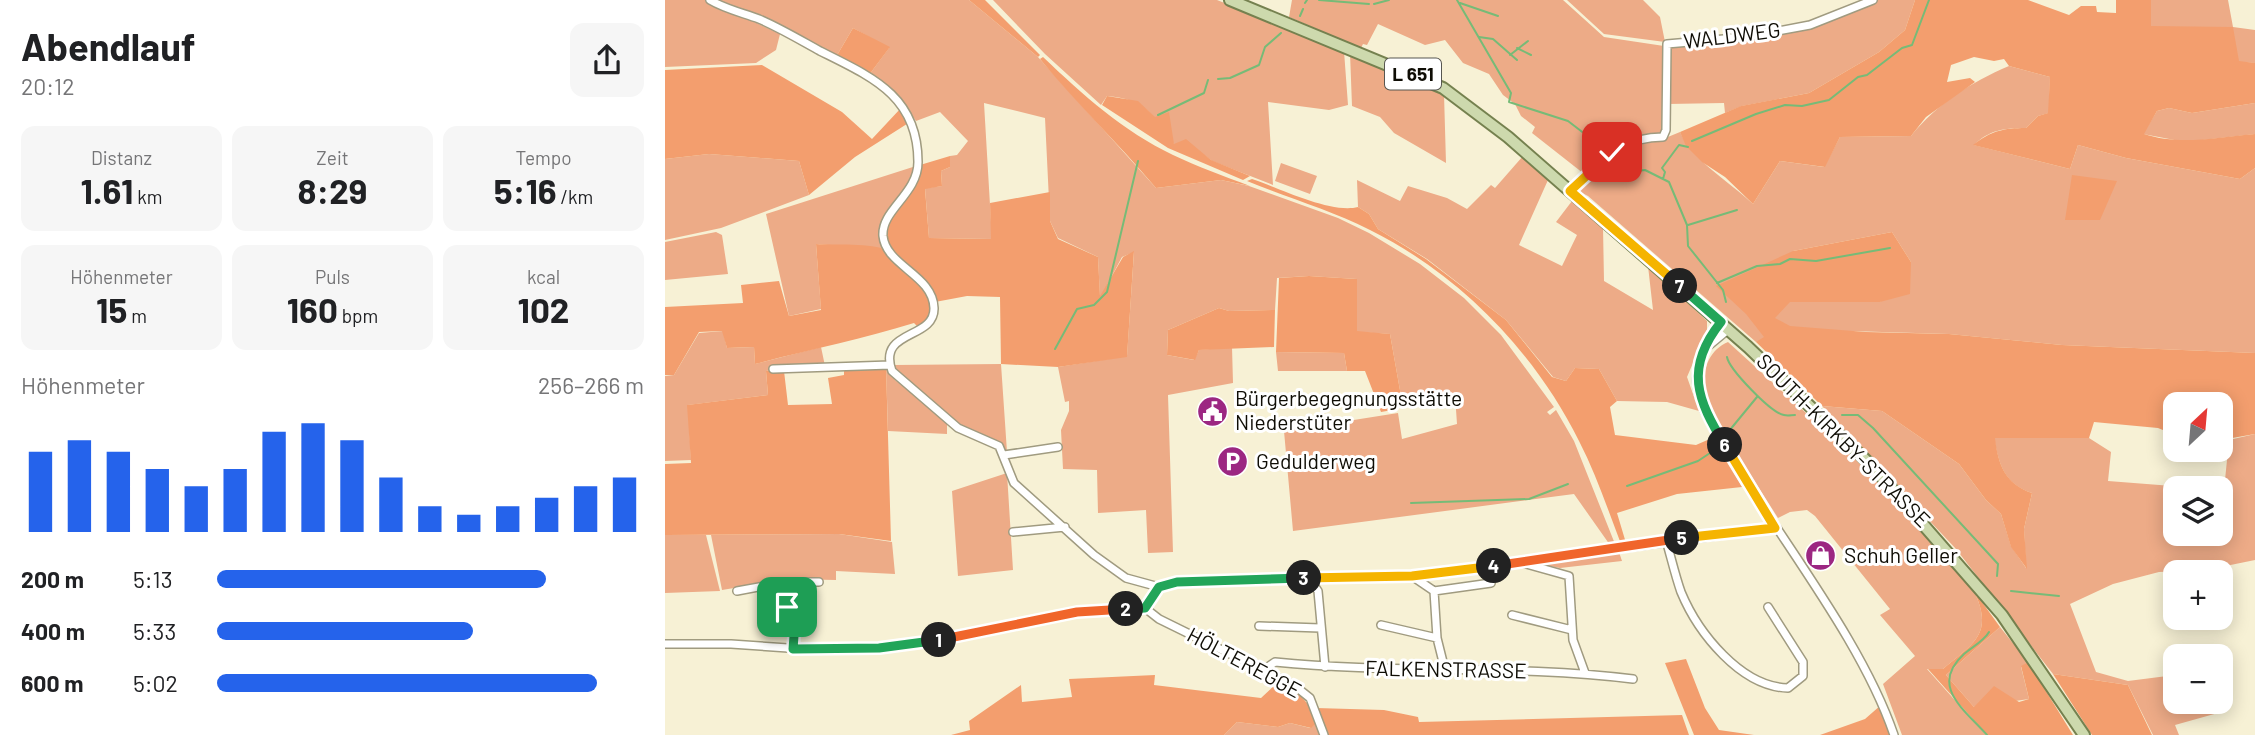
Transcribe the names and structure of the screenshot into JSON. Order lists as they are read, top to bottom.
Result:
{
  "streets": {
    "main road": ["L 651", "SOUTH-KIRKBY-STRASSE"],
    "street": ["WALDWEG", "HÖLTEREGGE", "FALKENSTRASSE"]
  },
  "crossings": [
    ["WALDWEG", "L 651"],
    ["L 651", "SOUTH-KIRKBY-STRASSE"],
    ["HÖLTEREGGE", "FALKENSTRASSE"]
  ],
  "places": {
    "public building": ["Bürgerbegegnungsstätte Niederstüter"],
    "parking": ["Gedulderweg"],
    "shop": ["Schuh Geller"]
  },
  "north": "top right",
  "page": {
    "heading": ["Abendlauf", "20:12"],
    "stats": [
      ["Distanz", "1.61 km"],
      ["Zeit", "8:29"],
      ["Tempo", "5:16 /km"],
      ["Höhenmeter", "15 m"],
      ["Puls", "160 bpm"],
      ["kcal", "102"]
    ],
    "pins": [
      "7",
      "6",
      "5",
      "4",
      "3",
      "2",
      "1"
    ],
    "chart": ["Höhenmeter", "256–266 m"],
    "map_buttons": ["+", "−"],
    "list": [
      {
        "name": "200 m",
        "note": "5:13"
      },
      {
        "name": "400 m",
        "note": "5:33"
      },
      {
        "name": "600 m",
        "note": "5:02"
      }
    ]
  }
}
